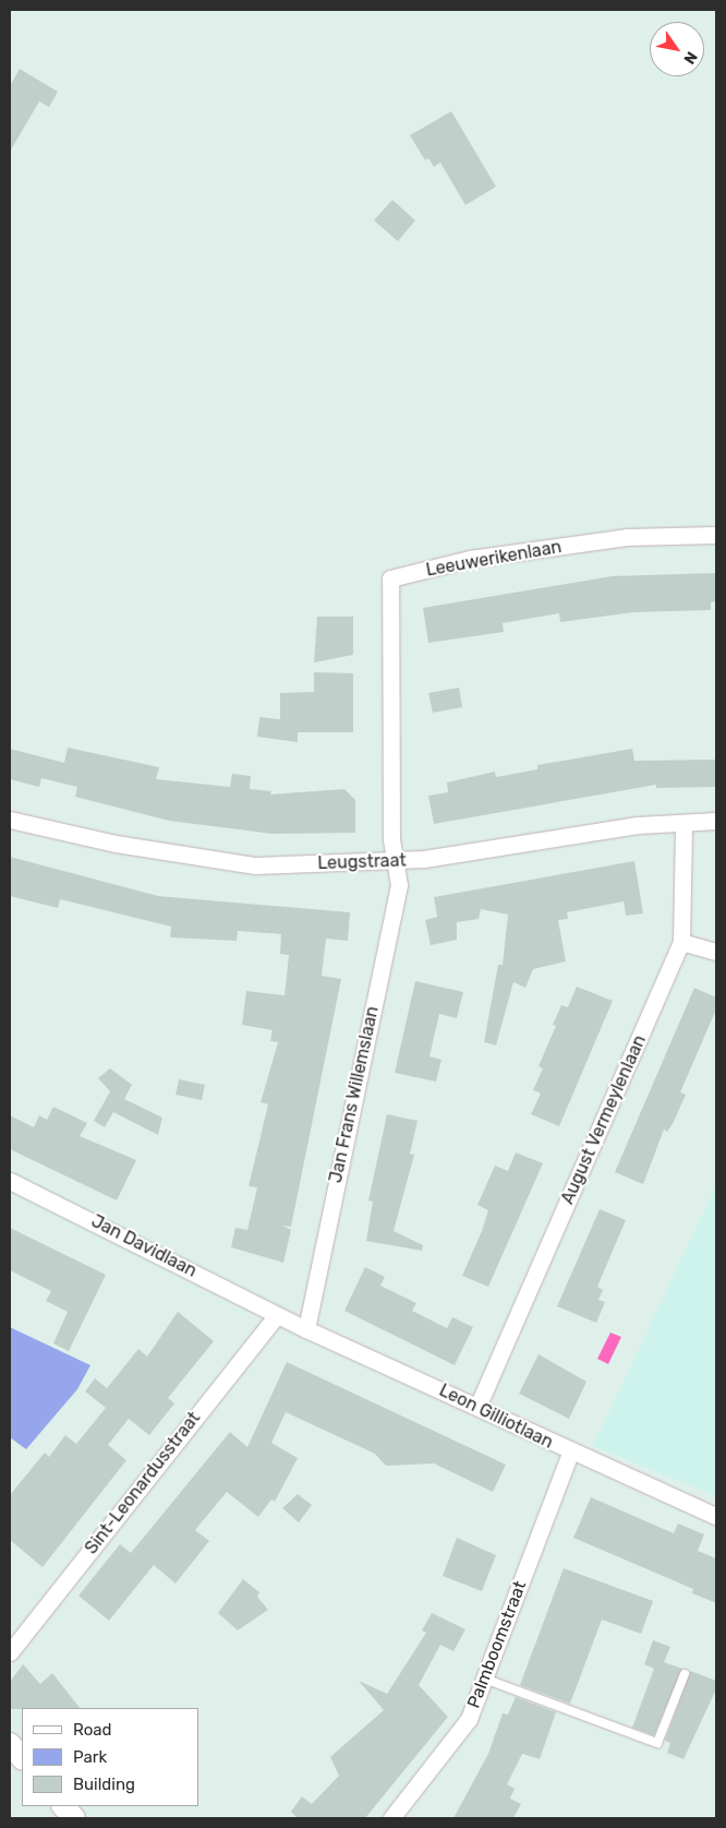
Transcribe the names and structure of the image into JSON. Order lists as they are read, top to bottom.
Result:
{
  "streets": {
    "street": [
      "Leeuwerikenlaan",
      "Leugstraat",
      "Jan Frans Willemslaan",
      "August Vermeylenlaan",
      "Jan Davidlaan",
      "Leon Gilliotlaan",
      "Sint-Leonardusstraat",
      "Palmboomstraat"
    ]
  },
  "crossings": [
    ["Leeuwerikenlaan", "Leugstraat"],
    ["Leeuwerikenlaan", "Jan Frans Willemslaan"],
    ["Leugstraat", "Jan Frans Willemslaan"],
    ["Leugstraat", "August Vermeylenlaan"],
    ["Jan Frans Willemslaan", "Leon Gilliotlaan"],
    ["August Vermeylenlaan", "Leon Gilliotlaan"],
    ["Jan Davidlaan", "Leon Gilliotlaan"],
    ["Jan Davidlaan", "Sint-Leonardusstraat"],
    ["Leon Gilliotlaan", "Sint-Leonardusstraat"],
    ["Leon Gilliotlaan", "Palmboomstraat"]
  ],
  "legend": ["Road", "Park", "Building"],
  "north": "bottom right"
}
